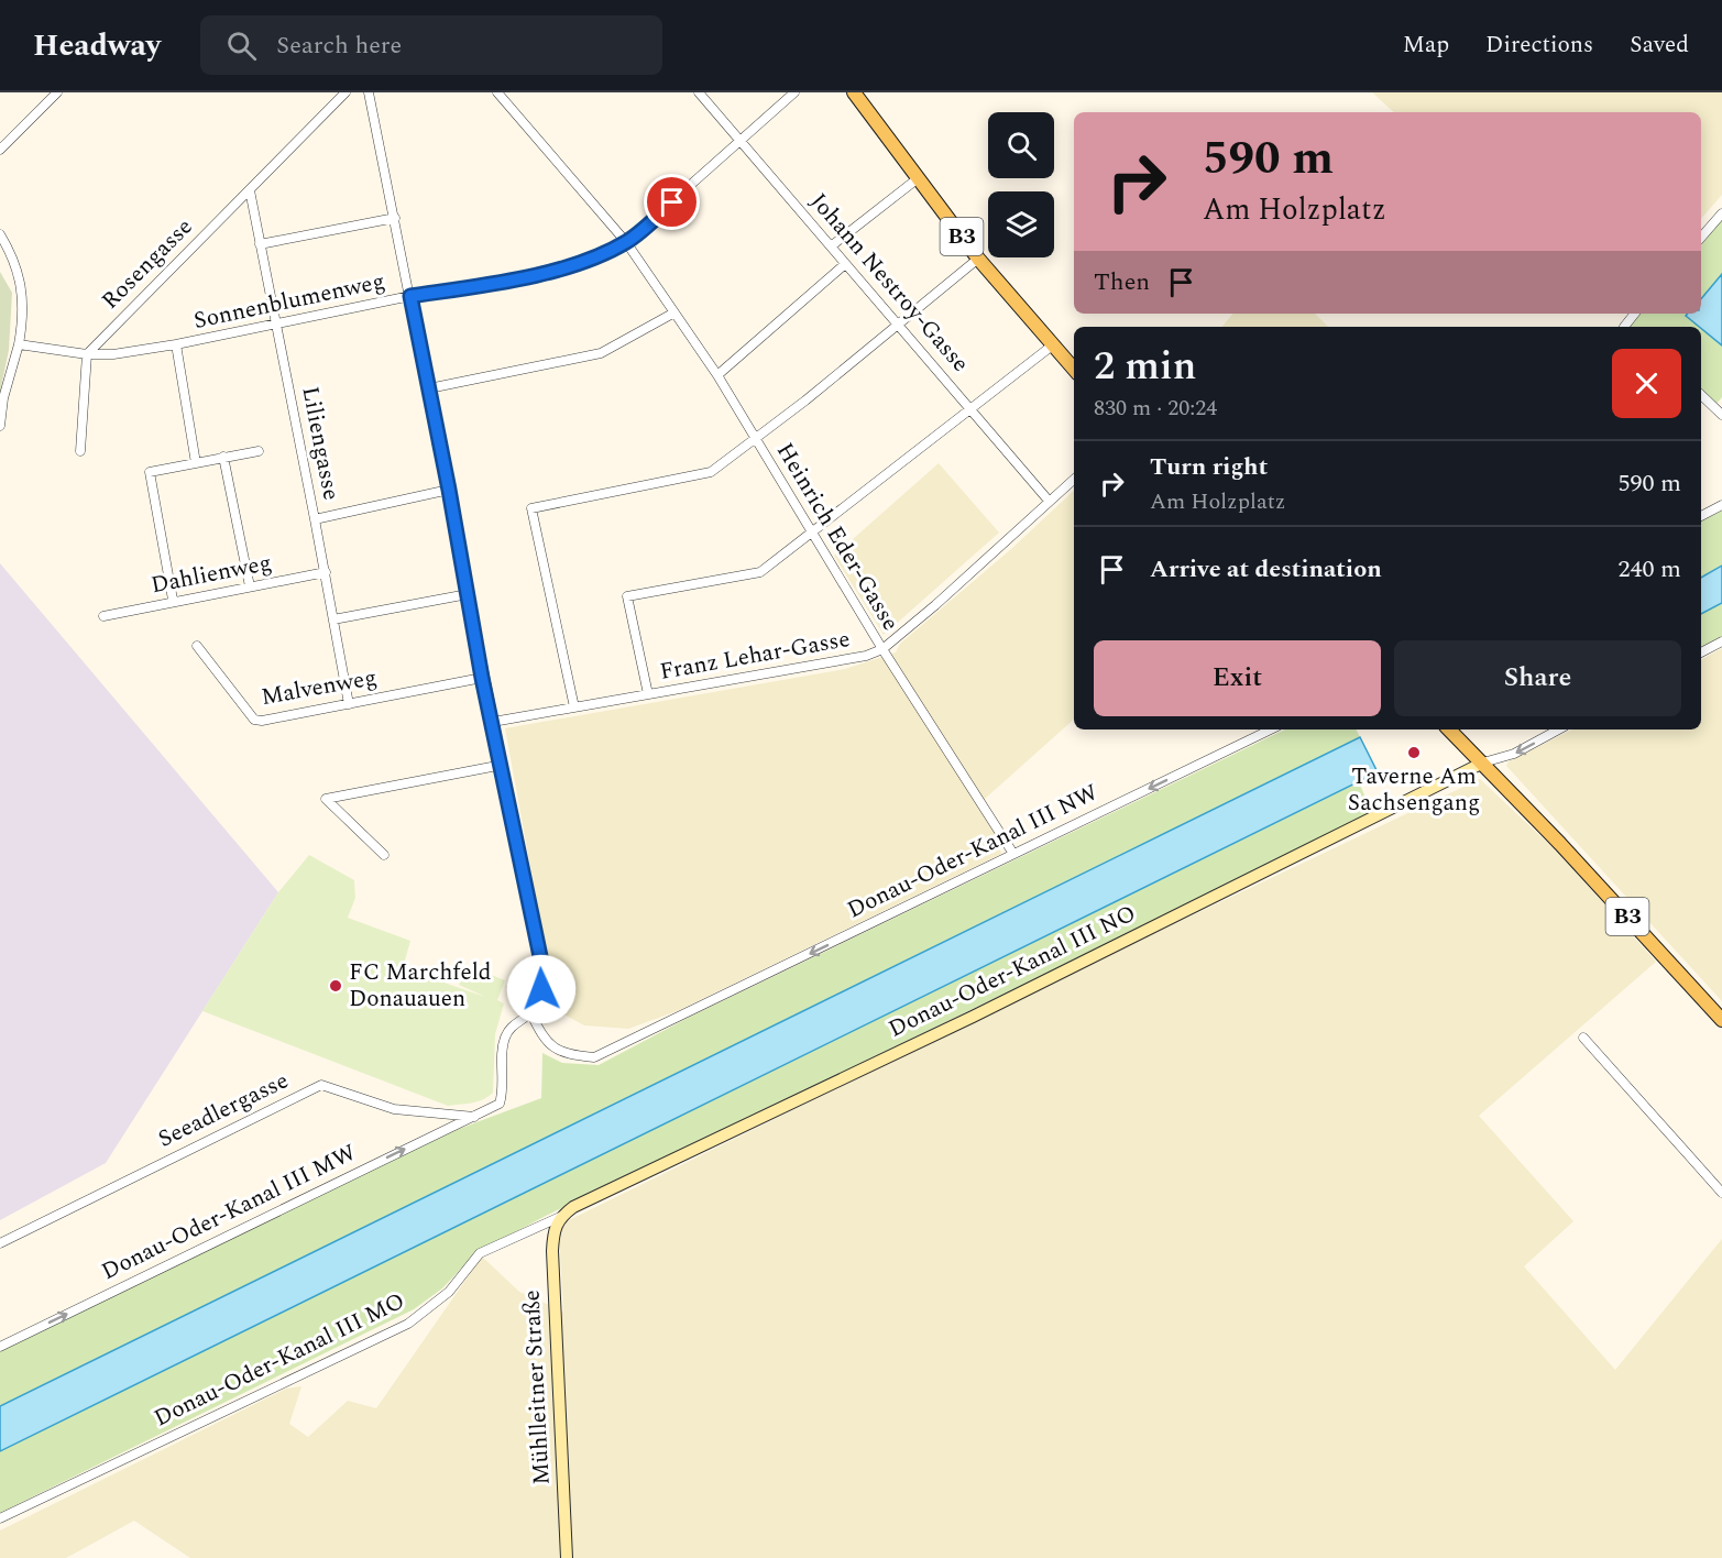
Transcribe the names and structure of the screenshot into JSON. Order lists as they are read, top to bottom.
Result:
{
  "streets": {
    "main road": ["B3"],
    "street": [
      "Rosengasse",
      "Johann Nestroy-Gasse",
      "Sonnenblumenweg",
      "Liliengasse",
      "Heinrich Eder-Gasse",
      "Dahlienweg",
      "Franz Lehar-Gasse",
      "Malvenweg",
      "Donau-Oder-Kanal III NW",
      "Donau-Oder-Kanal III NO",
      "Seeadlergasse",
      "Donau-Oder-Kanal III MW",
      "Donau-Oder-Kanal III MO",
      "Mühlleitner Straße"
    ]
  },
  "crossings": [
    ["B3", "Donau-Oder-Kanal III NO"],
    ["Rosengasse", "Sonnenblumenweg"],
    ["Rosengasse", "Liliengasse"],
    ["Johann Nestroy-Gasse", "Sonnenblumenweg"],
    ["Johann Nestroy-Gasse", "Franz Lehar-Gasse"],
    ["Sonnenblumenweg", "Liliengasse"],
    ["Sonnenblumenweg", "Heinrich Eder-Gasse"],
    ["Liliengasse", "Dahlienweg"],
    ["Liliengasse", "Malvenweg"],
    ["Heinrich Eder-Gasse", "Franz Lehar-Gasse"],
    ["Heinrich Eder-Gasse", "Donau-Oder-Kanal III NW"],
    ["Donau-Oder-Kanal III NO", "Donau-Oder-Kanal III MO"],
    ["Donau-Oder-Kanal III NO", "Mühlleitner Straße"],
    ["Seeadlergasse", "Donau-Oder-Kanal III MW"],
    ["Donau-Oder-Kanal III MO", "Mühlleitner Straße"]
  ],
  "one_way": ["Donau-Oder-Kanal III NW", "Donau-Oder-Kanal III MW"],
  "places": ["Taverne Am Sachsengang", "FC Marchfeld Donauauen"],
  "page": {
    "header": "Headway",
    "search": "Search here",
    "nav": ["Map", "Directions", "Saved"],
    "turn": ["590 m", "Am Holzplatz"],
    "then": "Then",
    "heading": ["2 min", "830 m · 20:24"],
    "list": [
      {
        "name": "Turn right",
        "note": "Am Holzplatz",
        "value": "590 m"
      },
      {
        "name": "Arrive at destination",
        "value": "240 m"
      }
    ],
    "buttons": ["Exit", "Share"]
  }
}
